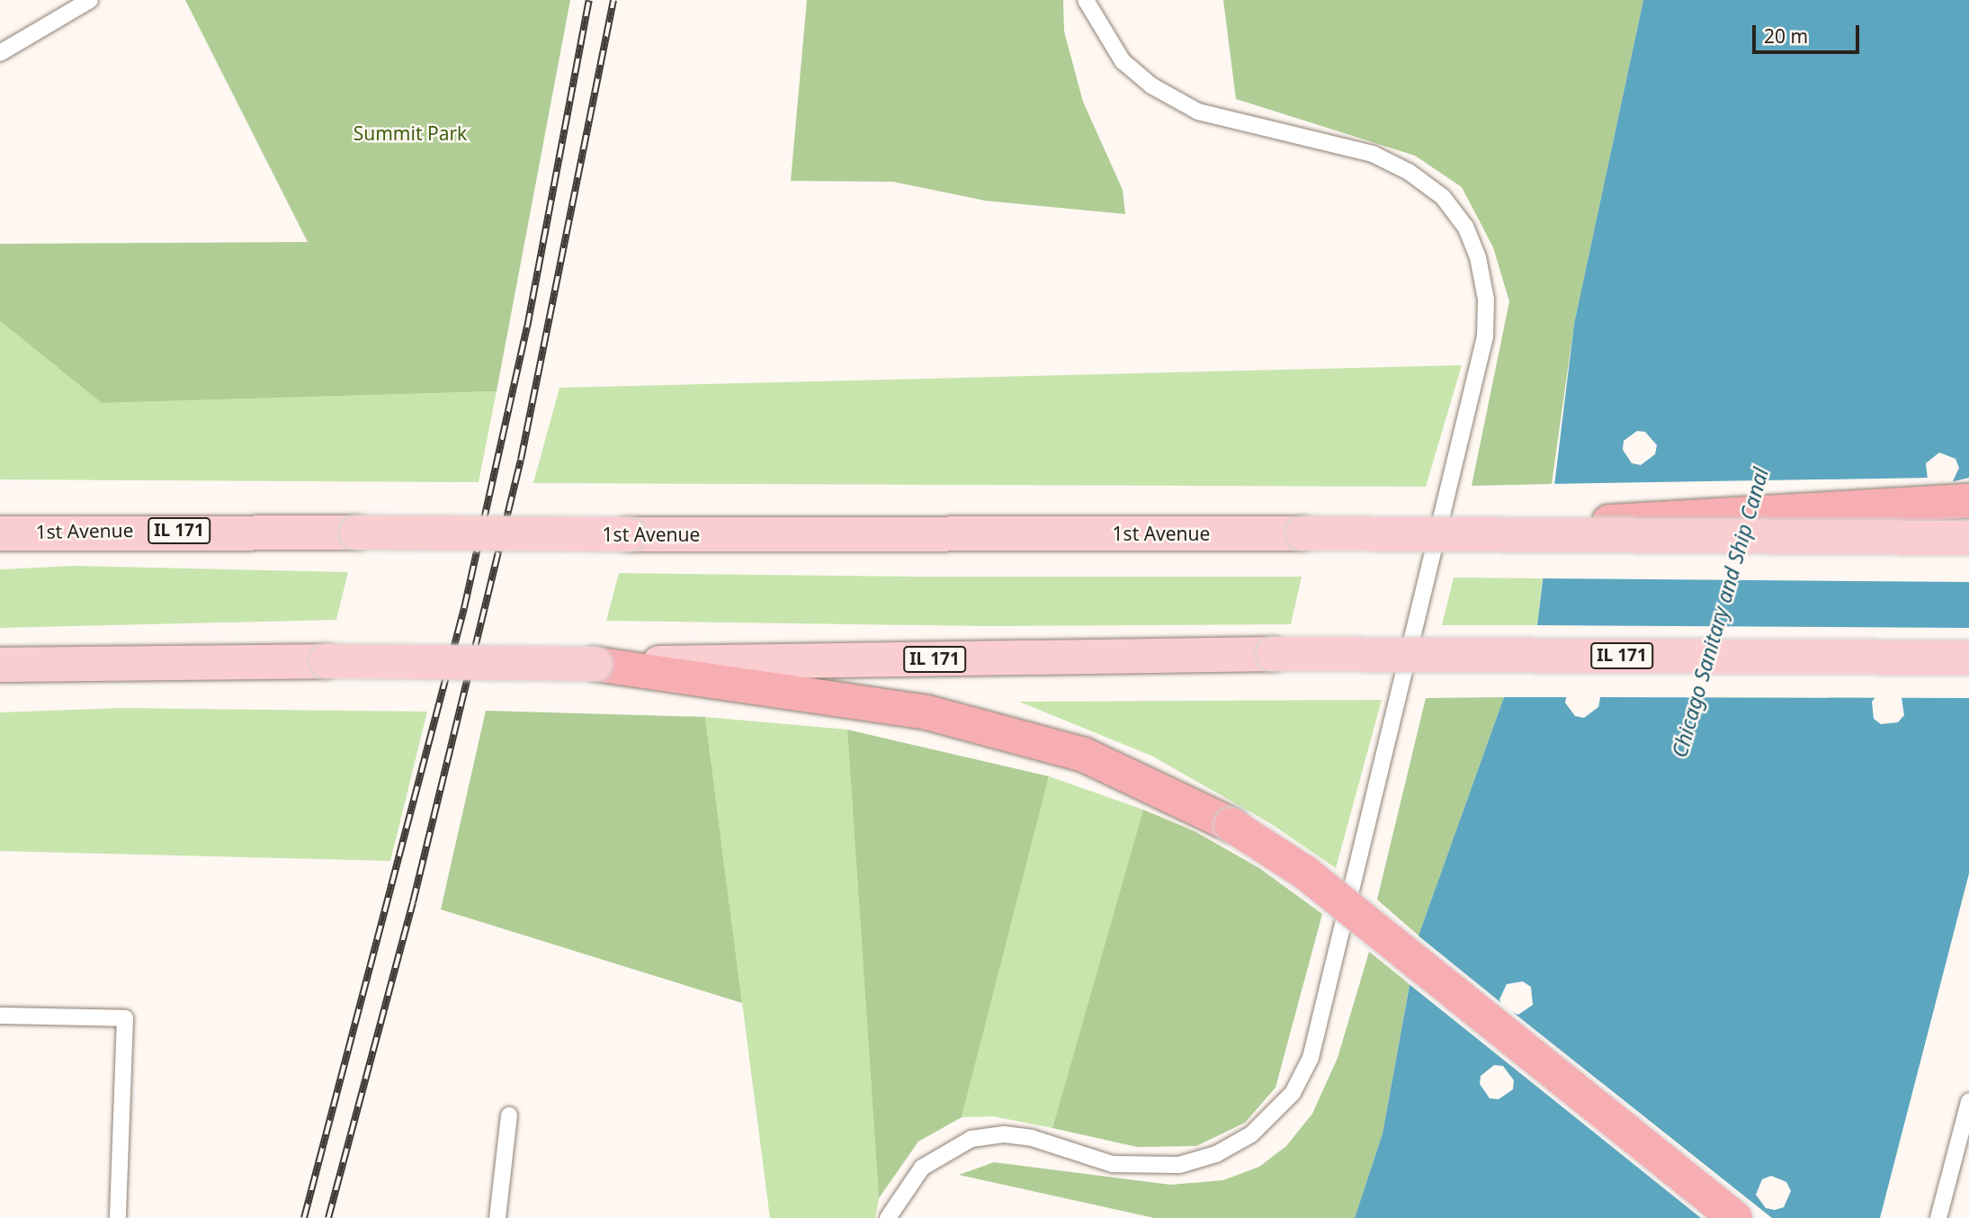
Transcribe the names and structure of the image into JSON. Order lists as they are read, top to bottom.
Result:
{
  "streets": {
    "main road": ["1st Avenue", "IL 171"]
  },
  "crossings": [
    ["1st Avenue", "IL 171"]
  ],
  "water": ["Chicago Sanitary and Ship Canal"],
  "parks": ["Summit Park"],
  "scale_bar": "20 m"
}
